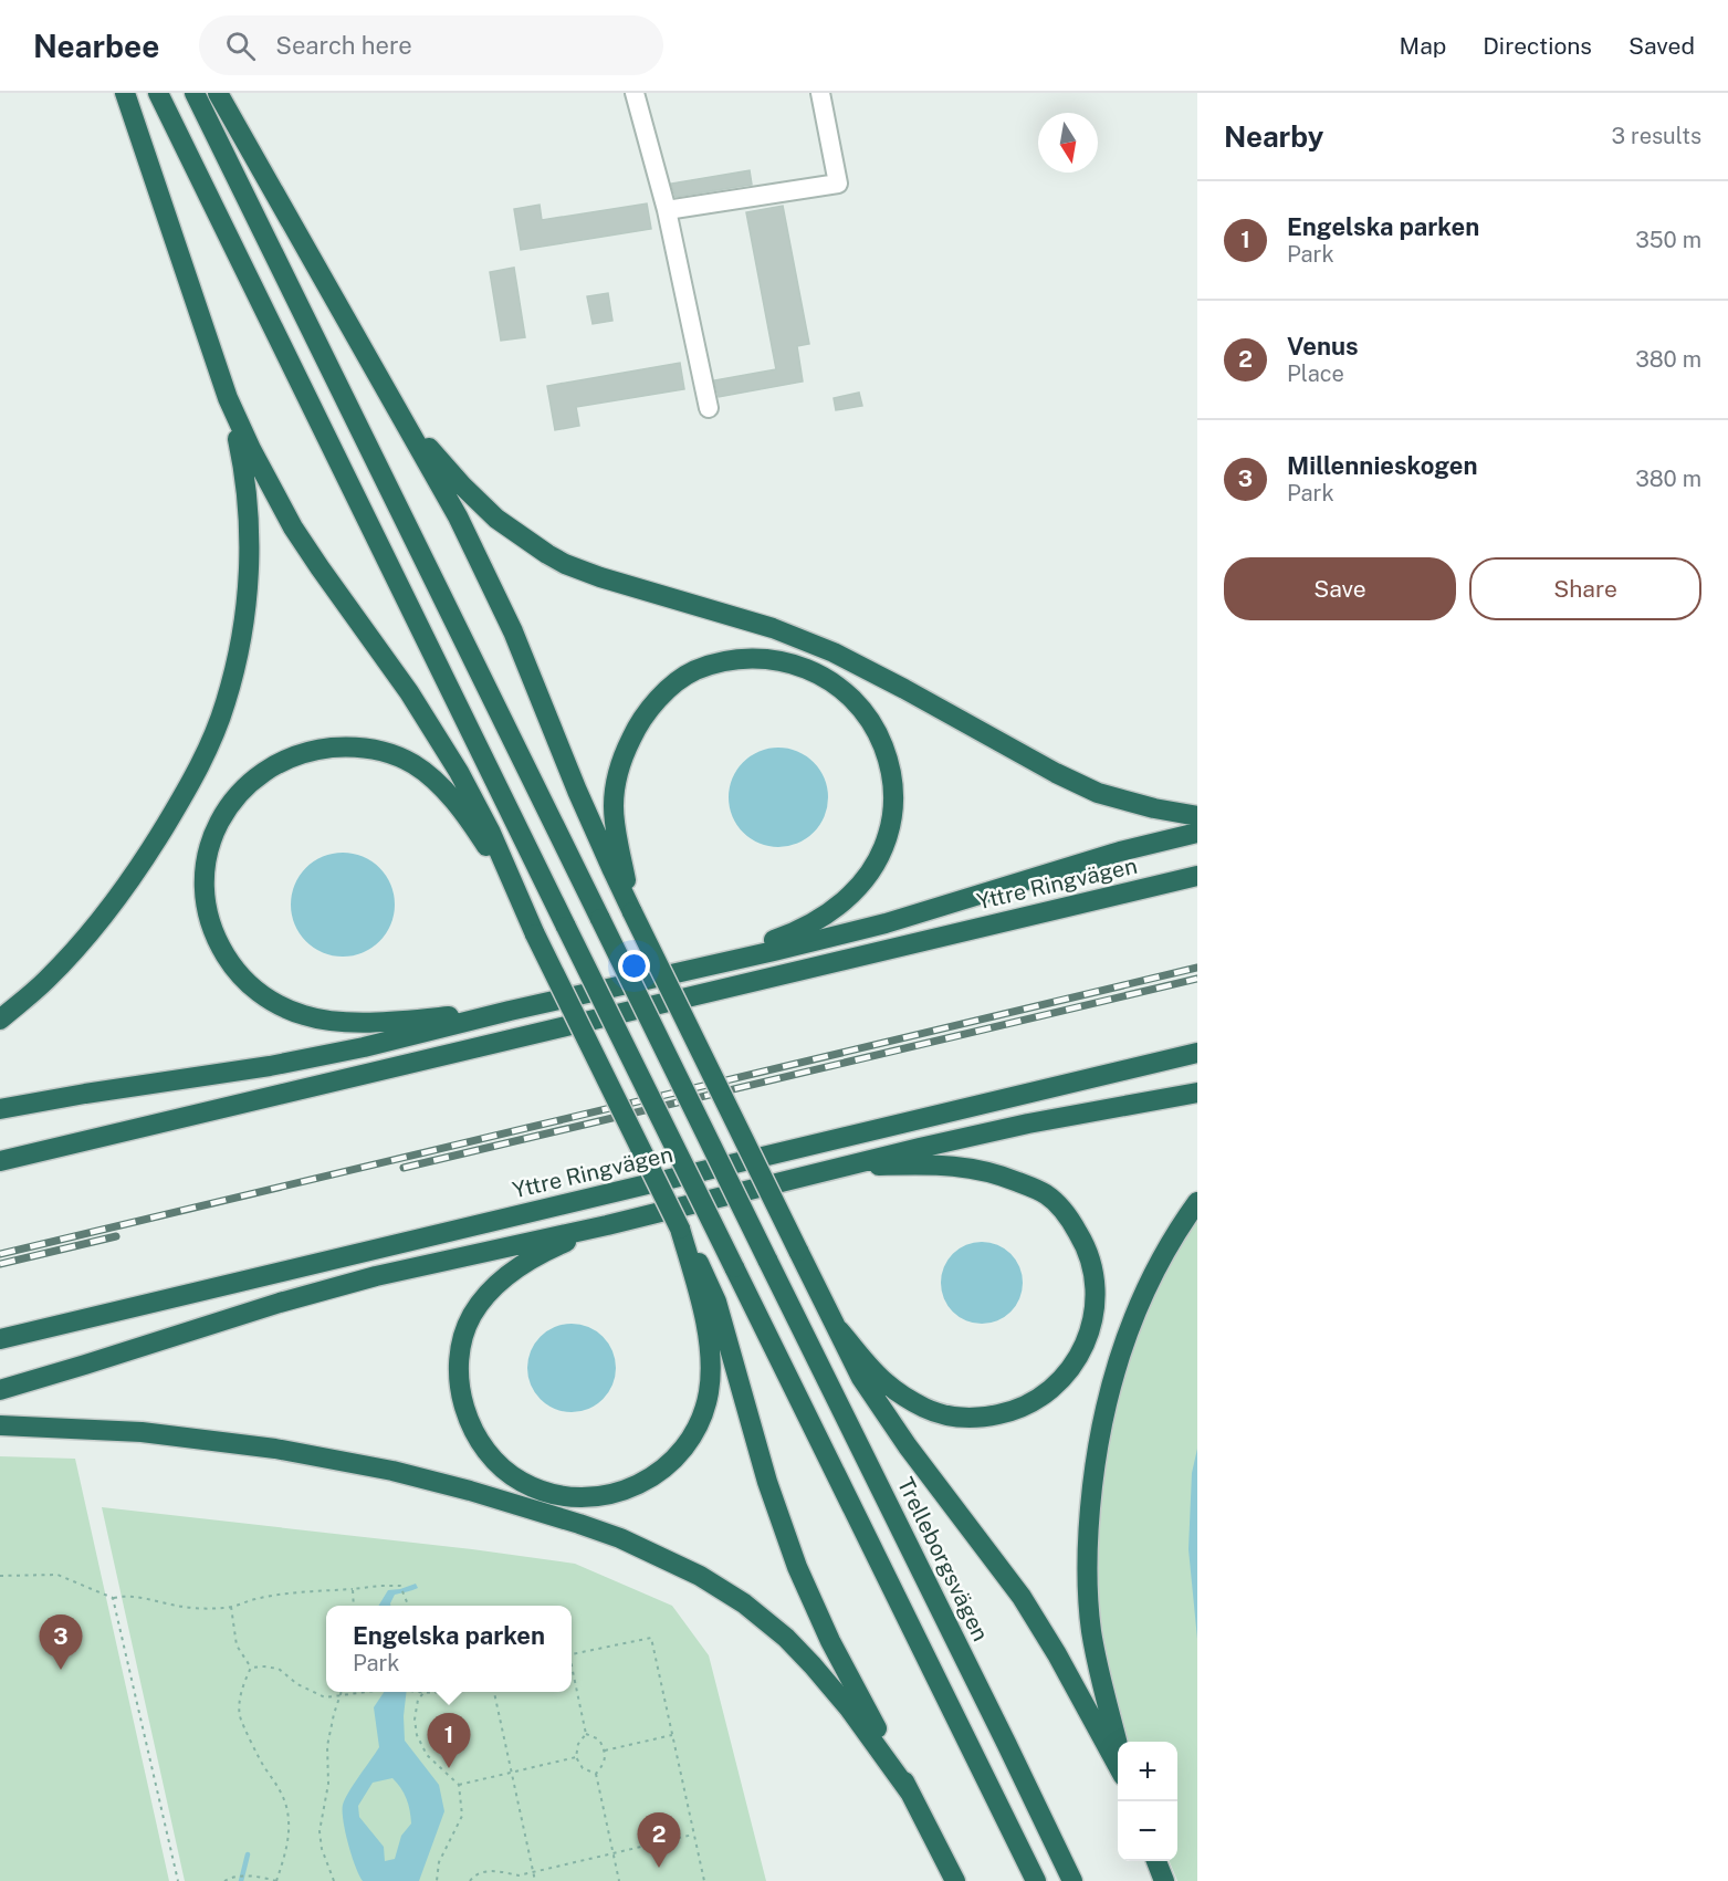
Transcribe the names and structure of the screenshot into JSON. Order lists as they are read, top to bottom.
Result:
{
  "streets": {
    "highway": ["Yttre Ringvägen", "Trelleborgsvägen"]
  },
  "north": "bottom",
  "page": {
    "header": "Nearbee",
    "search": "Search here",
    "nav": ["Map", "Directions", "Saved"],
    "heading": ["Nearby", "3 results"],
    "list": [
      {
        "mark": "1",
        "name": "Engelska parken",
        "note": "Park",
        "value": "350 m"
      },
      {
        "mark": "2",
        "name": "Venus",
        "note": "Place",
        "value": "380 m"
      },
      {
        "mark": "3",
        "name": "Millennieskogen",
        "note": "Park",
        "value": "380 m"
      }
    ],
    "buttons": ["Save", "Share"],
    "popup": ["Engelska parken", "Park"],
    "pins": ["3", "1", "2"],
    "map_buttons": ["+", "−"]
  }
}
